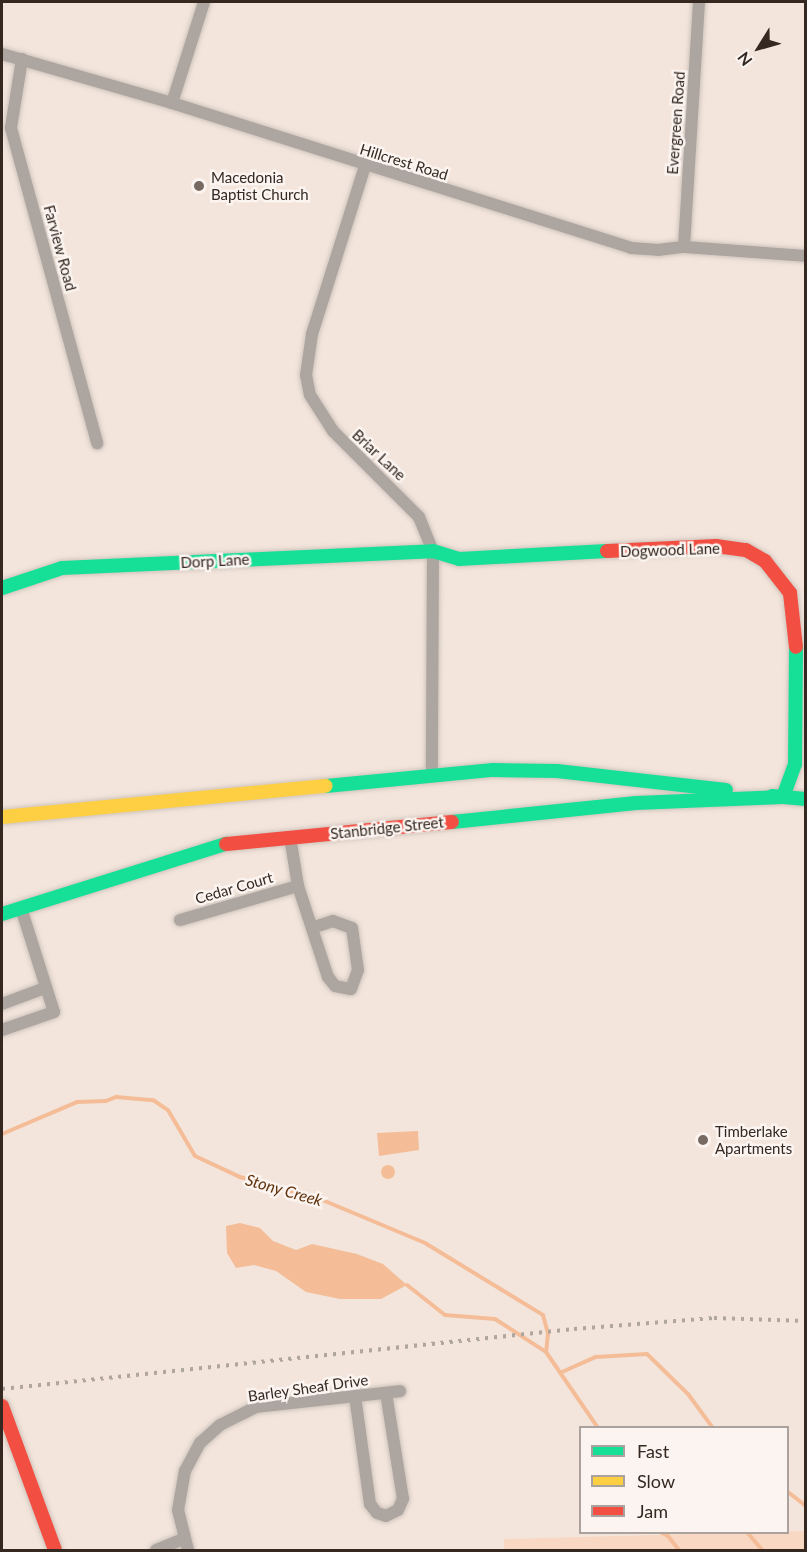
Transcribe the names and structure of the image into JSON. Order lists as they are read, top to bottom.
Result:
{
  "streets": {
    "street": [
      "Evergreen Road",
      "Hillcrest Road",
      "Farview Road",
      "Briar Lane",
      "Dogwood Lane",
      "Dorp Lane",
      "Stanbridge Street",
      "Cedar Court",
      "Barley Sheaf Drive"
    ]
  },
  "crossings": [
    ["Evergreen Road", "Hillcrest Road"],
    ["Hillcrest Road", "Farview Road"],
    ["Hillcrest Road", "Briar Lane"],
    ["Briar Lane", "Dogwood Lane"],
    ["Briar Lane", "Dorp Lane"],
    ["Briar Lane", "Stanbridge Street"],
    ["Dogwood Lane", "Dorp Lane"],
    ["Dogwood Lane", "Stanbridge Street"]
  ],
  "water": ["Stony Creek"],
  "places": ["Macedonia Baptist Church", "Timberlake Apartments"],
  "legend": ["Fast", "Slow", "Jam"],
  "north": "bottom left"
}
